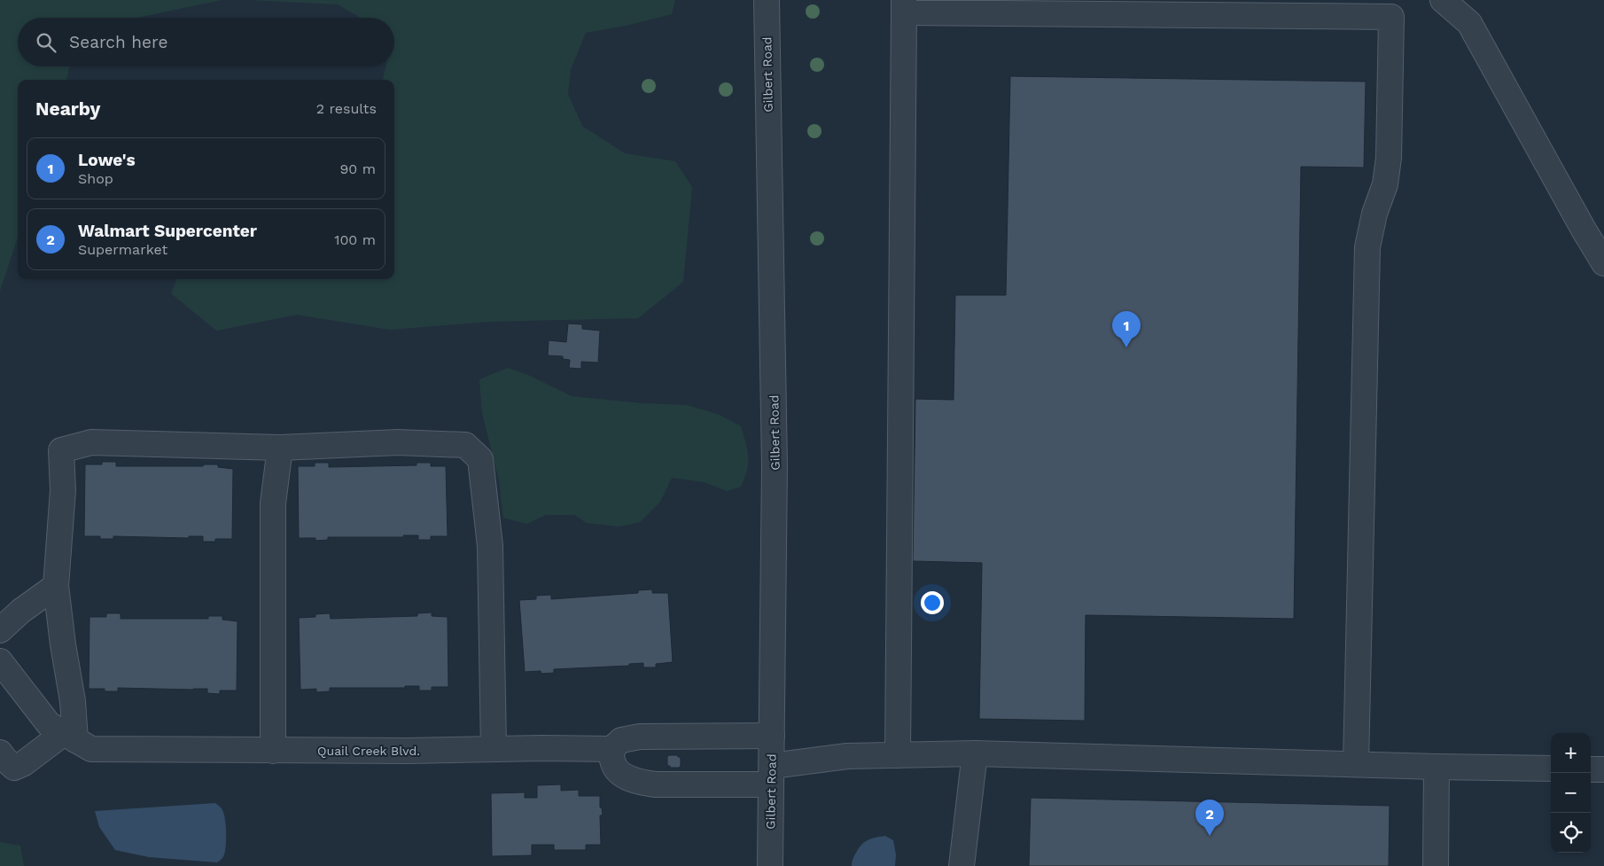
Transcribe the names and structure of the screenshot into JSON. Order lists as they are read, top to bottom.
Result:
{
  "streets": {
    "street": ["Gilbert Road", "Quail Creek Blvd."]
  },
  "crossings": [
    ["Gilbert Road", "Quail Creek Blvd."]
  ],
  "page": {
    "search": "Search here",
    "heading": ["Nearby", "2 results"],
    "list": [
      {
        "mark": "1",
        "name": "Lowe's",
        "note": "Shop",
        "value": "90 m"
      },
      {
        "mark": "2",
        "name": "Walmart Supercenter",
        "note": "Supermarket",
        "value": "100 m"
      }
    ],
    "pins": ["1", "2"],
    "map_buttons": ["+", "−"]
  }
}
